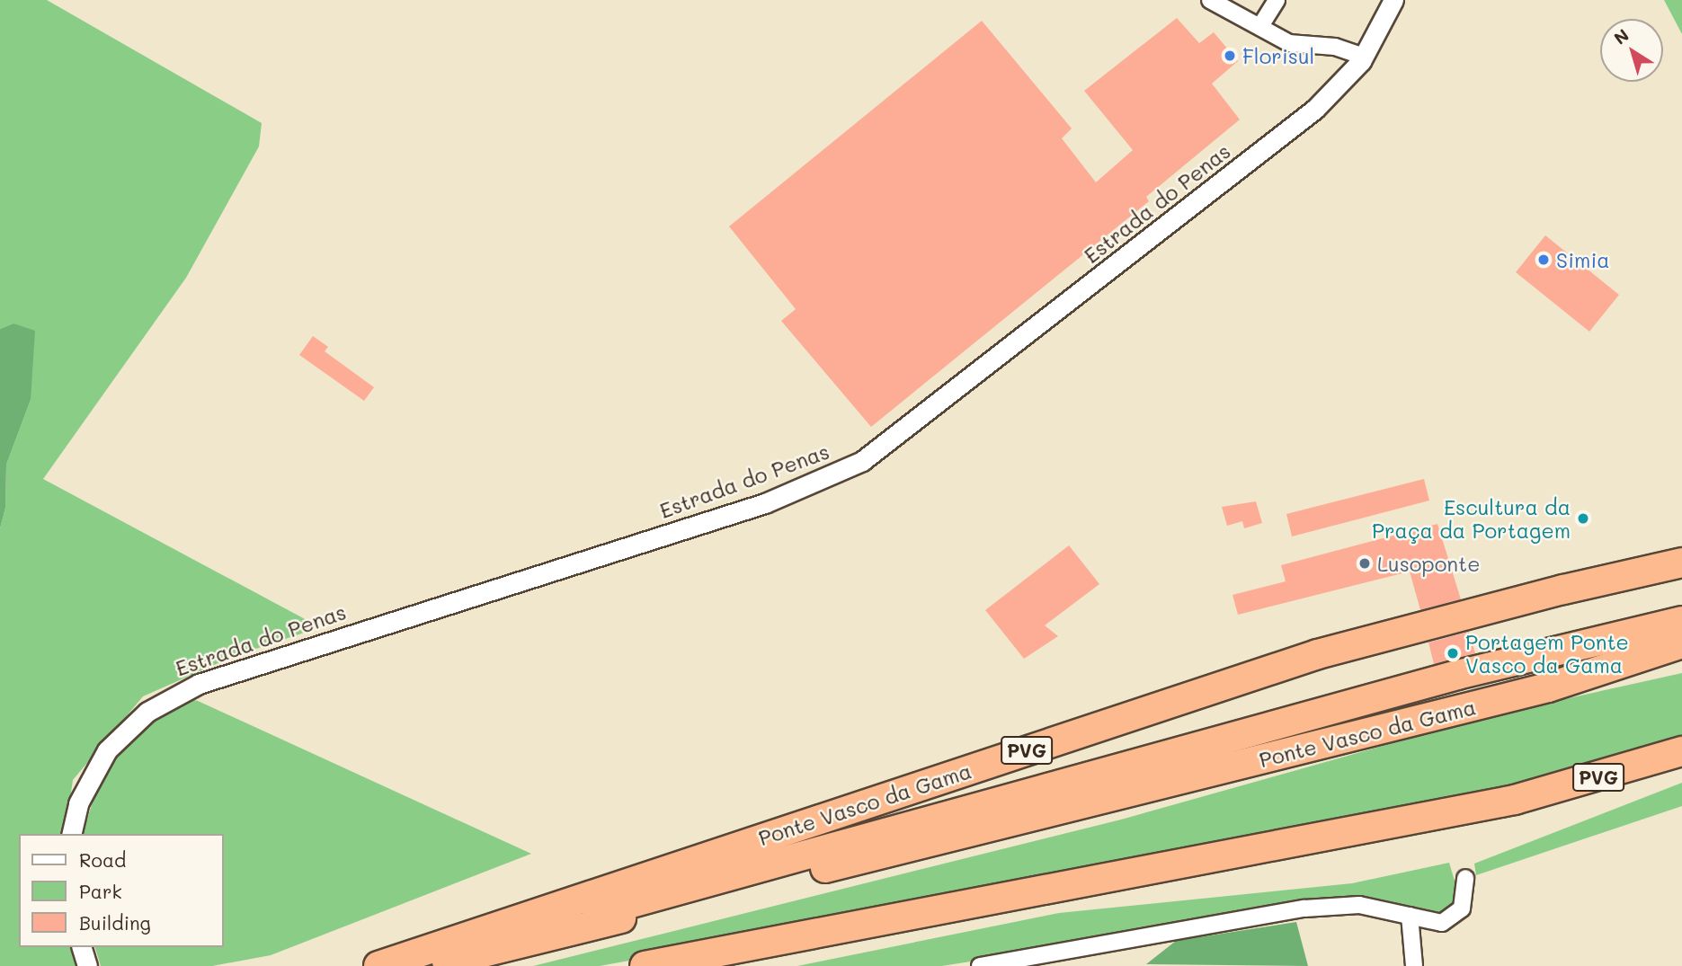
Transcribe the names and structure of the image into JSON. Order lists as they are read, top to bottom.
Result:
{
  "streets": {
    "highway": ["Ponte Vasco da Gama", "PVG"],
    "street": ["Estrada do Penas"]
  },
  "places": [
    "Florisul",
    "Simia",
    "Escultura da Praça da Portagem",
    "Lusoponte",
    "Portagem Ponte Vasco da Gama"
  ],
  "legend": ["Road", "Park", "Building"],
  "north": "top left"
}
